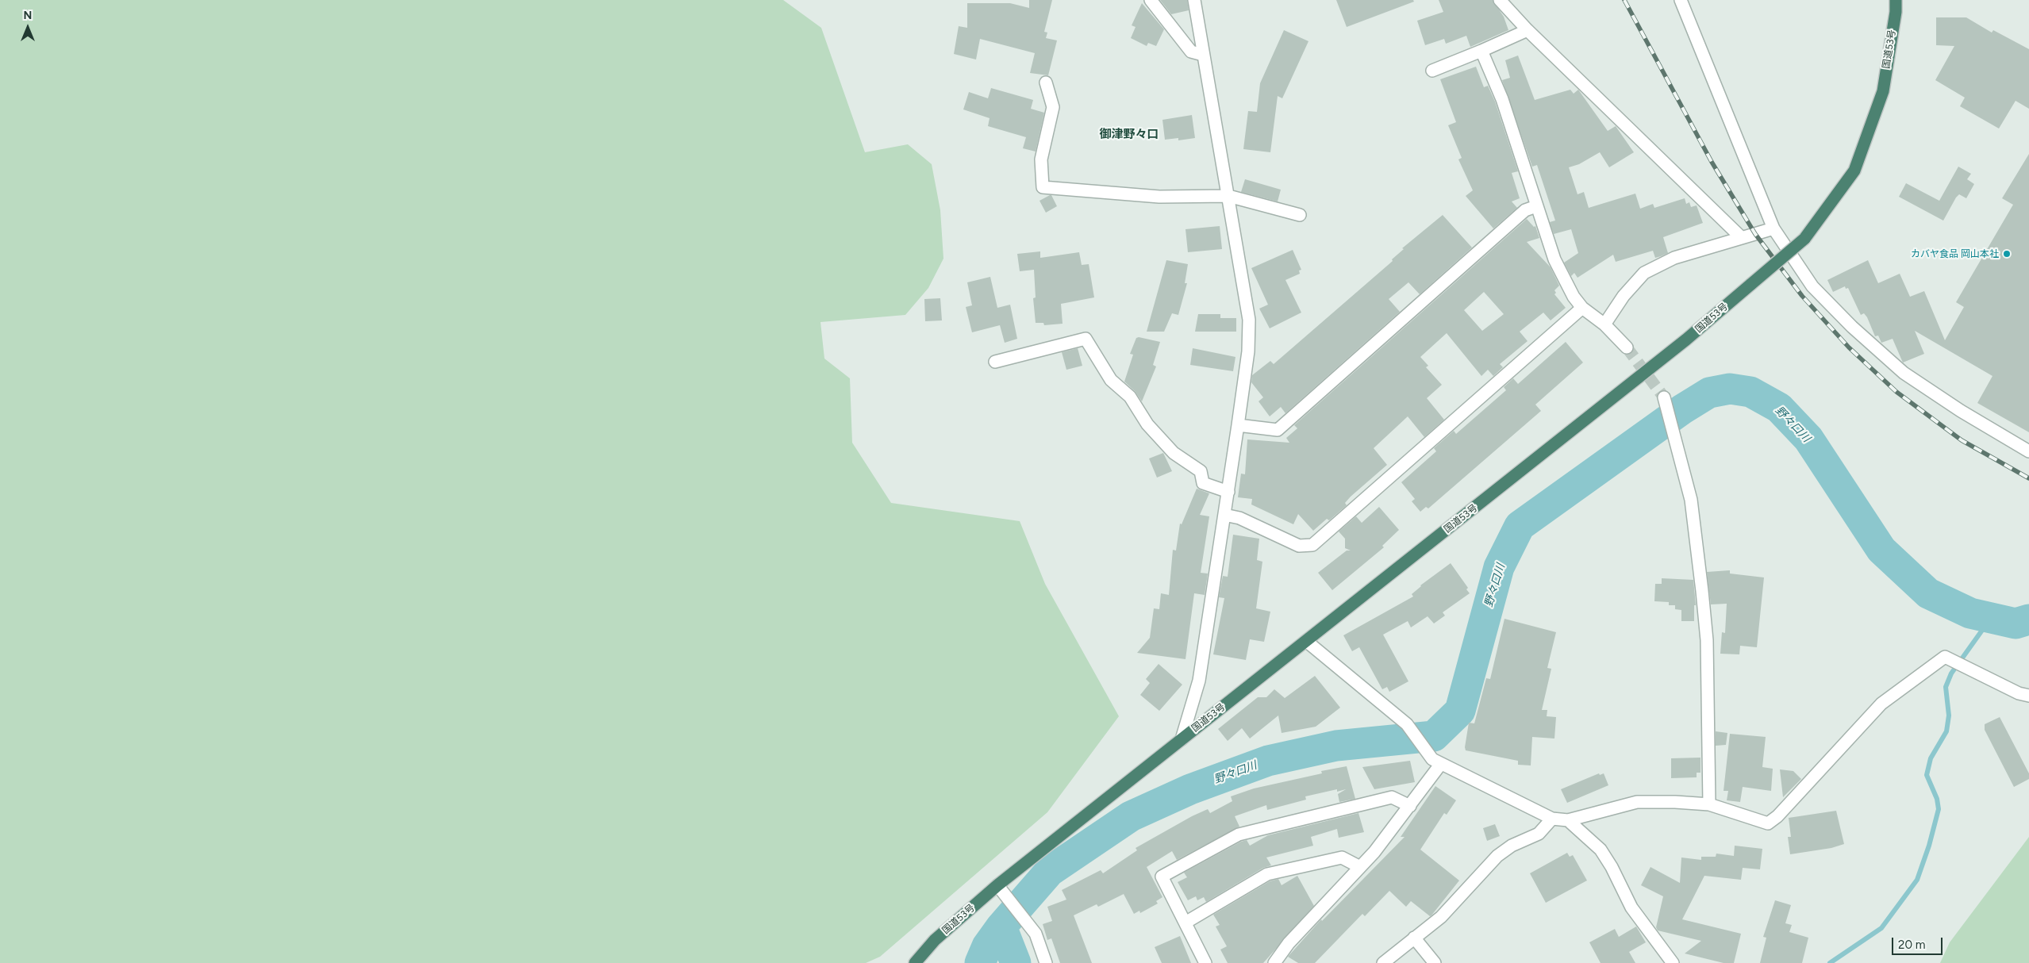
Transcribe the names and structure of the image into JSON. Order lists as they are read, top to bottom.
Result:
{
  "streets": {
    "highway": ["国道53号"]
  },
  "districts": ["御津野々口"],
  "water": ["野々口川"],
  "places": ["カバヤ食品 岡山本社"],
  "scale_bar": "20 m",
  "north": "top"
}
